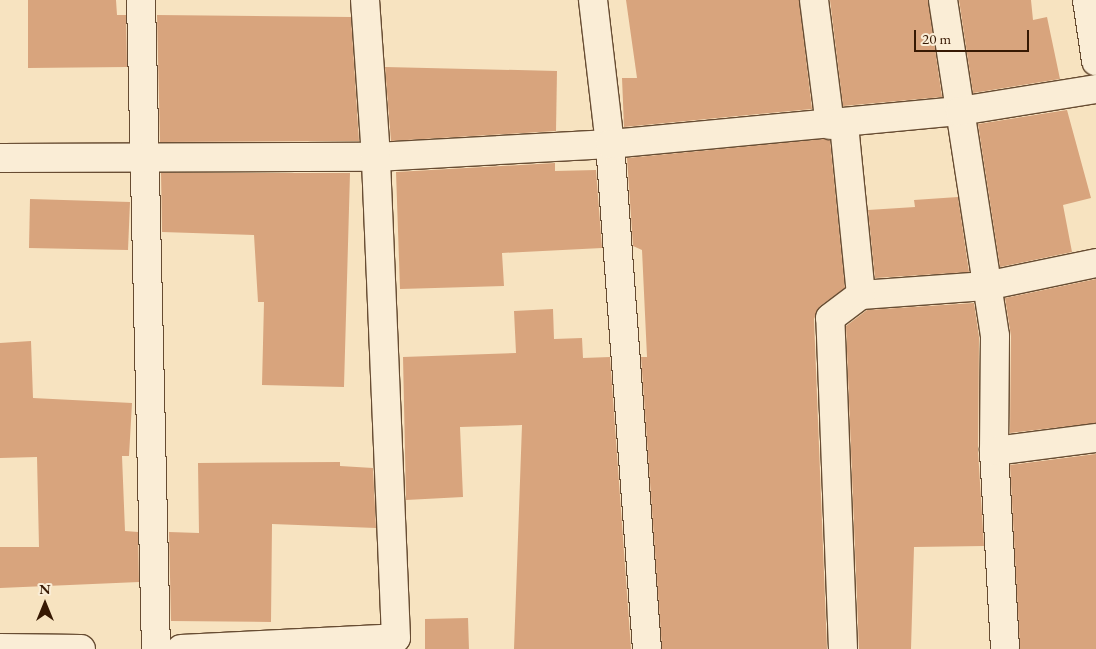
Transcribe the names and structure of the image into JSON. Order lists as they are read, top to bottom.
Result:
{
  "scale_bar": "20 m",
  "north": "top"
}
